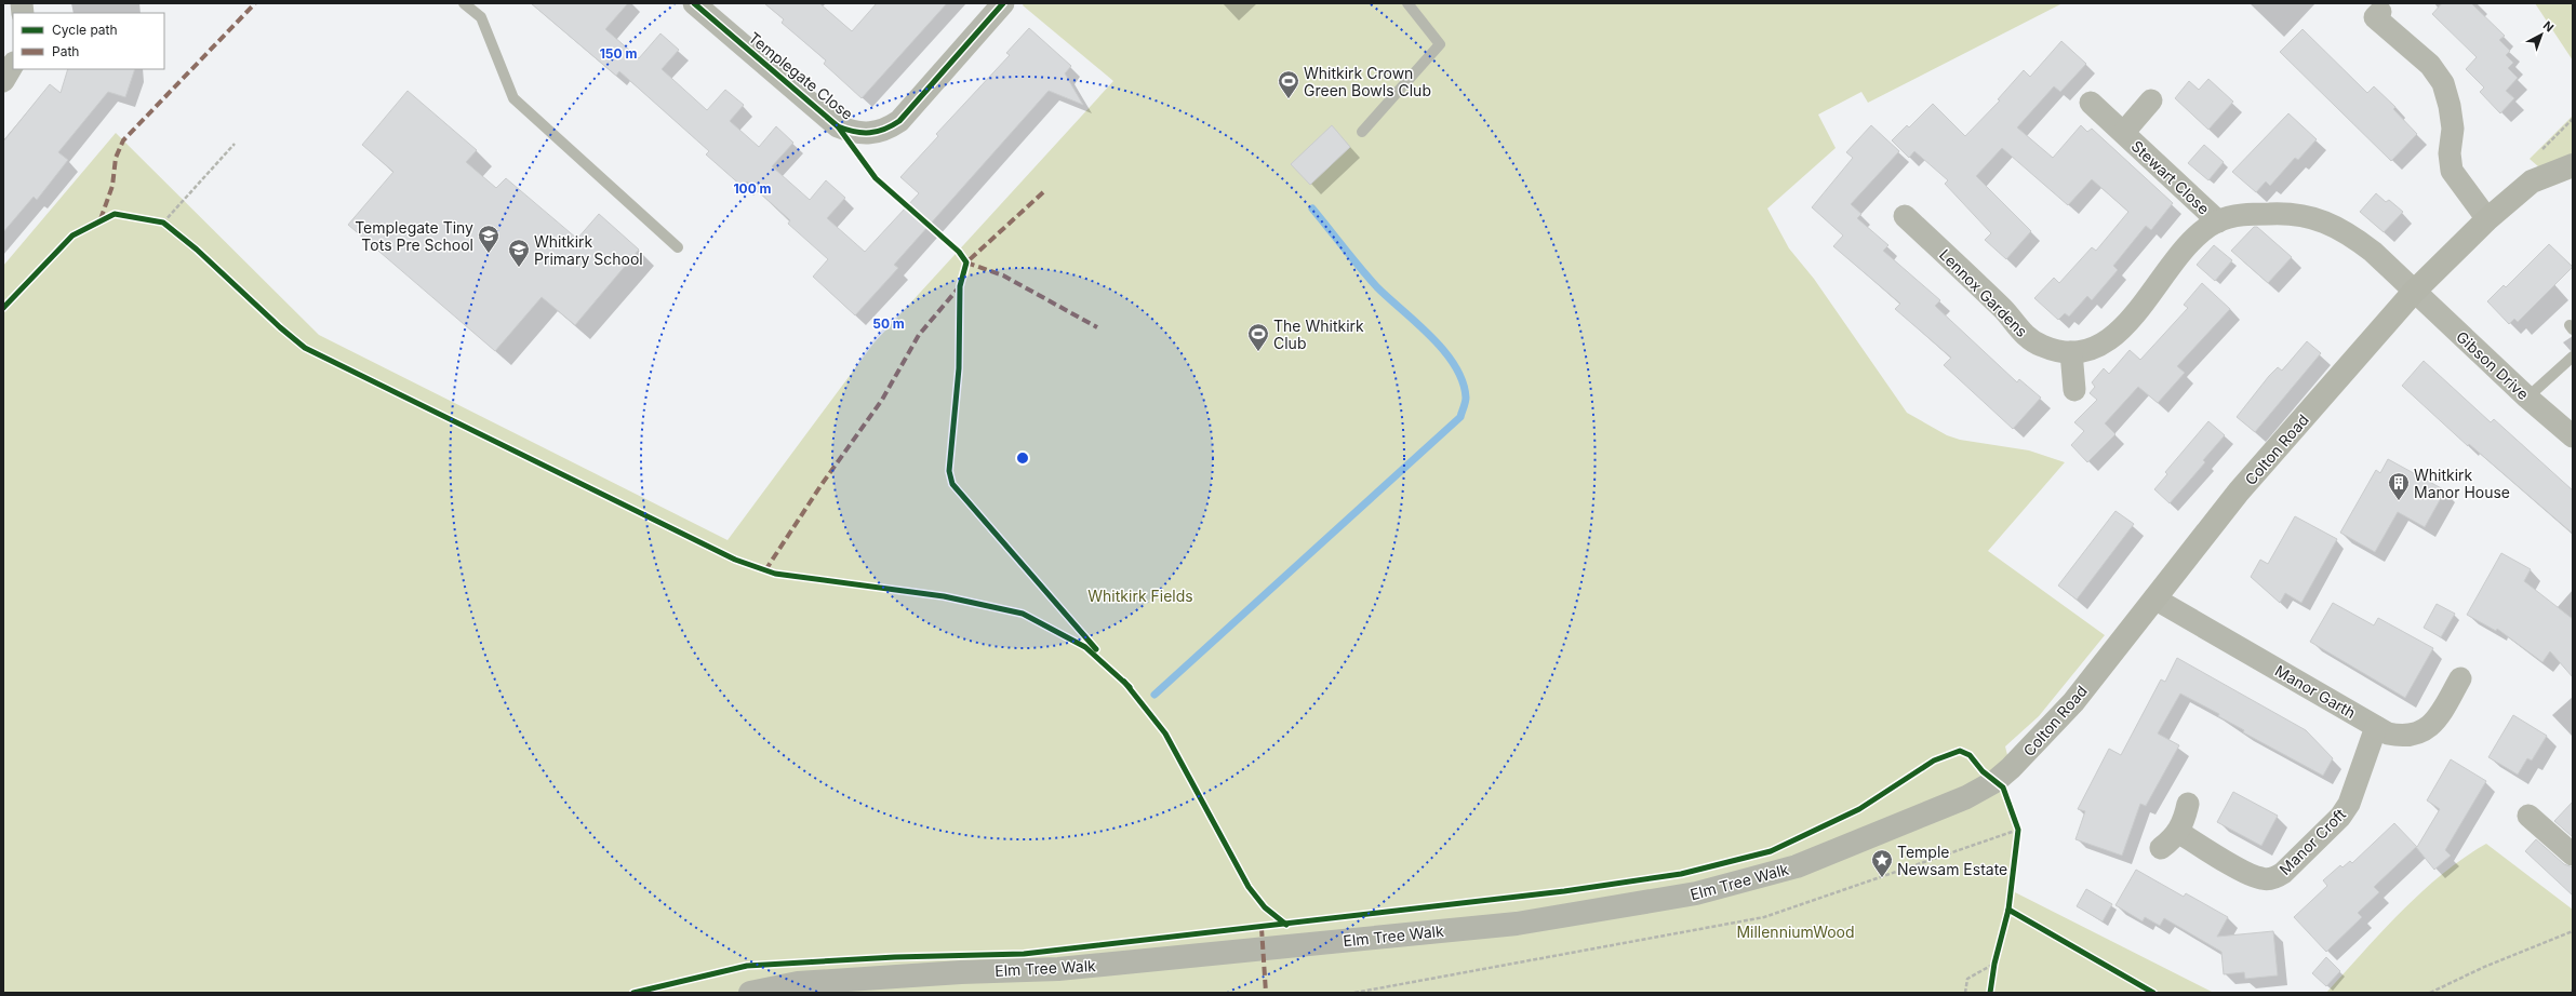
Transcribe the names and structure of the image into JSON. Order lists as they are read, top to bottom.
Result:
{
  "streets": {
    "street": [
      "Templegate Close",
      "Stewart Close",
      "Lennox Gardens",
      "Gibson Drive",
      "Colton Road",
      "Manor Garth",
      "Manor Croft",
      "Elm Tree Walk"
    ]
  },
  "crossings": [
    ["Stewart Close", "Lennox Gardens"],
    ["Lennox Gardens", "Gibson Drive"],
    ["Lennox Gardens", "Colton Road"],
    ["Gibson Drive", "Colton Road"],
    ["Colton Road", "Manor Garth"],
    ["Colton Road", "Elm Tree Walk"],
    ["Manor Garth", "Manor Croft"]
  ],
  "parks": ["Whitkirk Fields", "MillenniumWood"],
  "places": {
    "sports": ["Whitkirk Crown Green Bowls Club", "The Whitkirk Club"],
    "school or university": ["Templegate Tiny Tots Pre School", "Whitkirk Primary School"],
    "building": ["Whitkirk Manor House"],
    "place": ["Temple Newsam Estate"]
  },
  "legend": ["Cycle path", "Path"],
  "north": "top right",
  "rings": ["150 m", "100 m", "50 m"]
}
